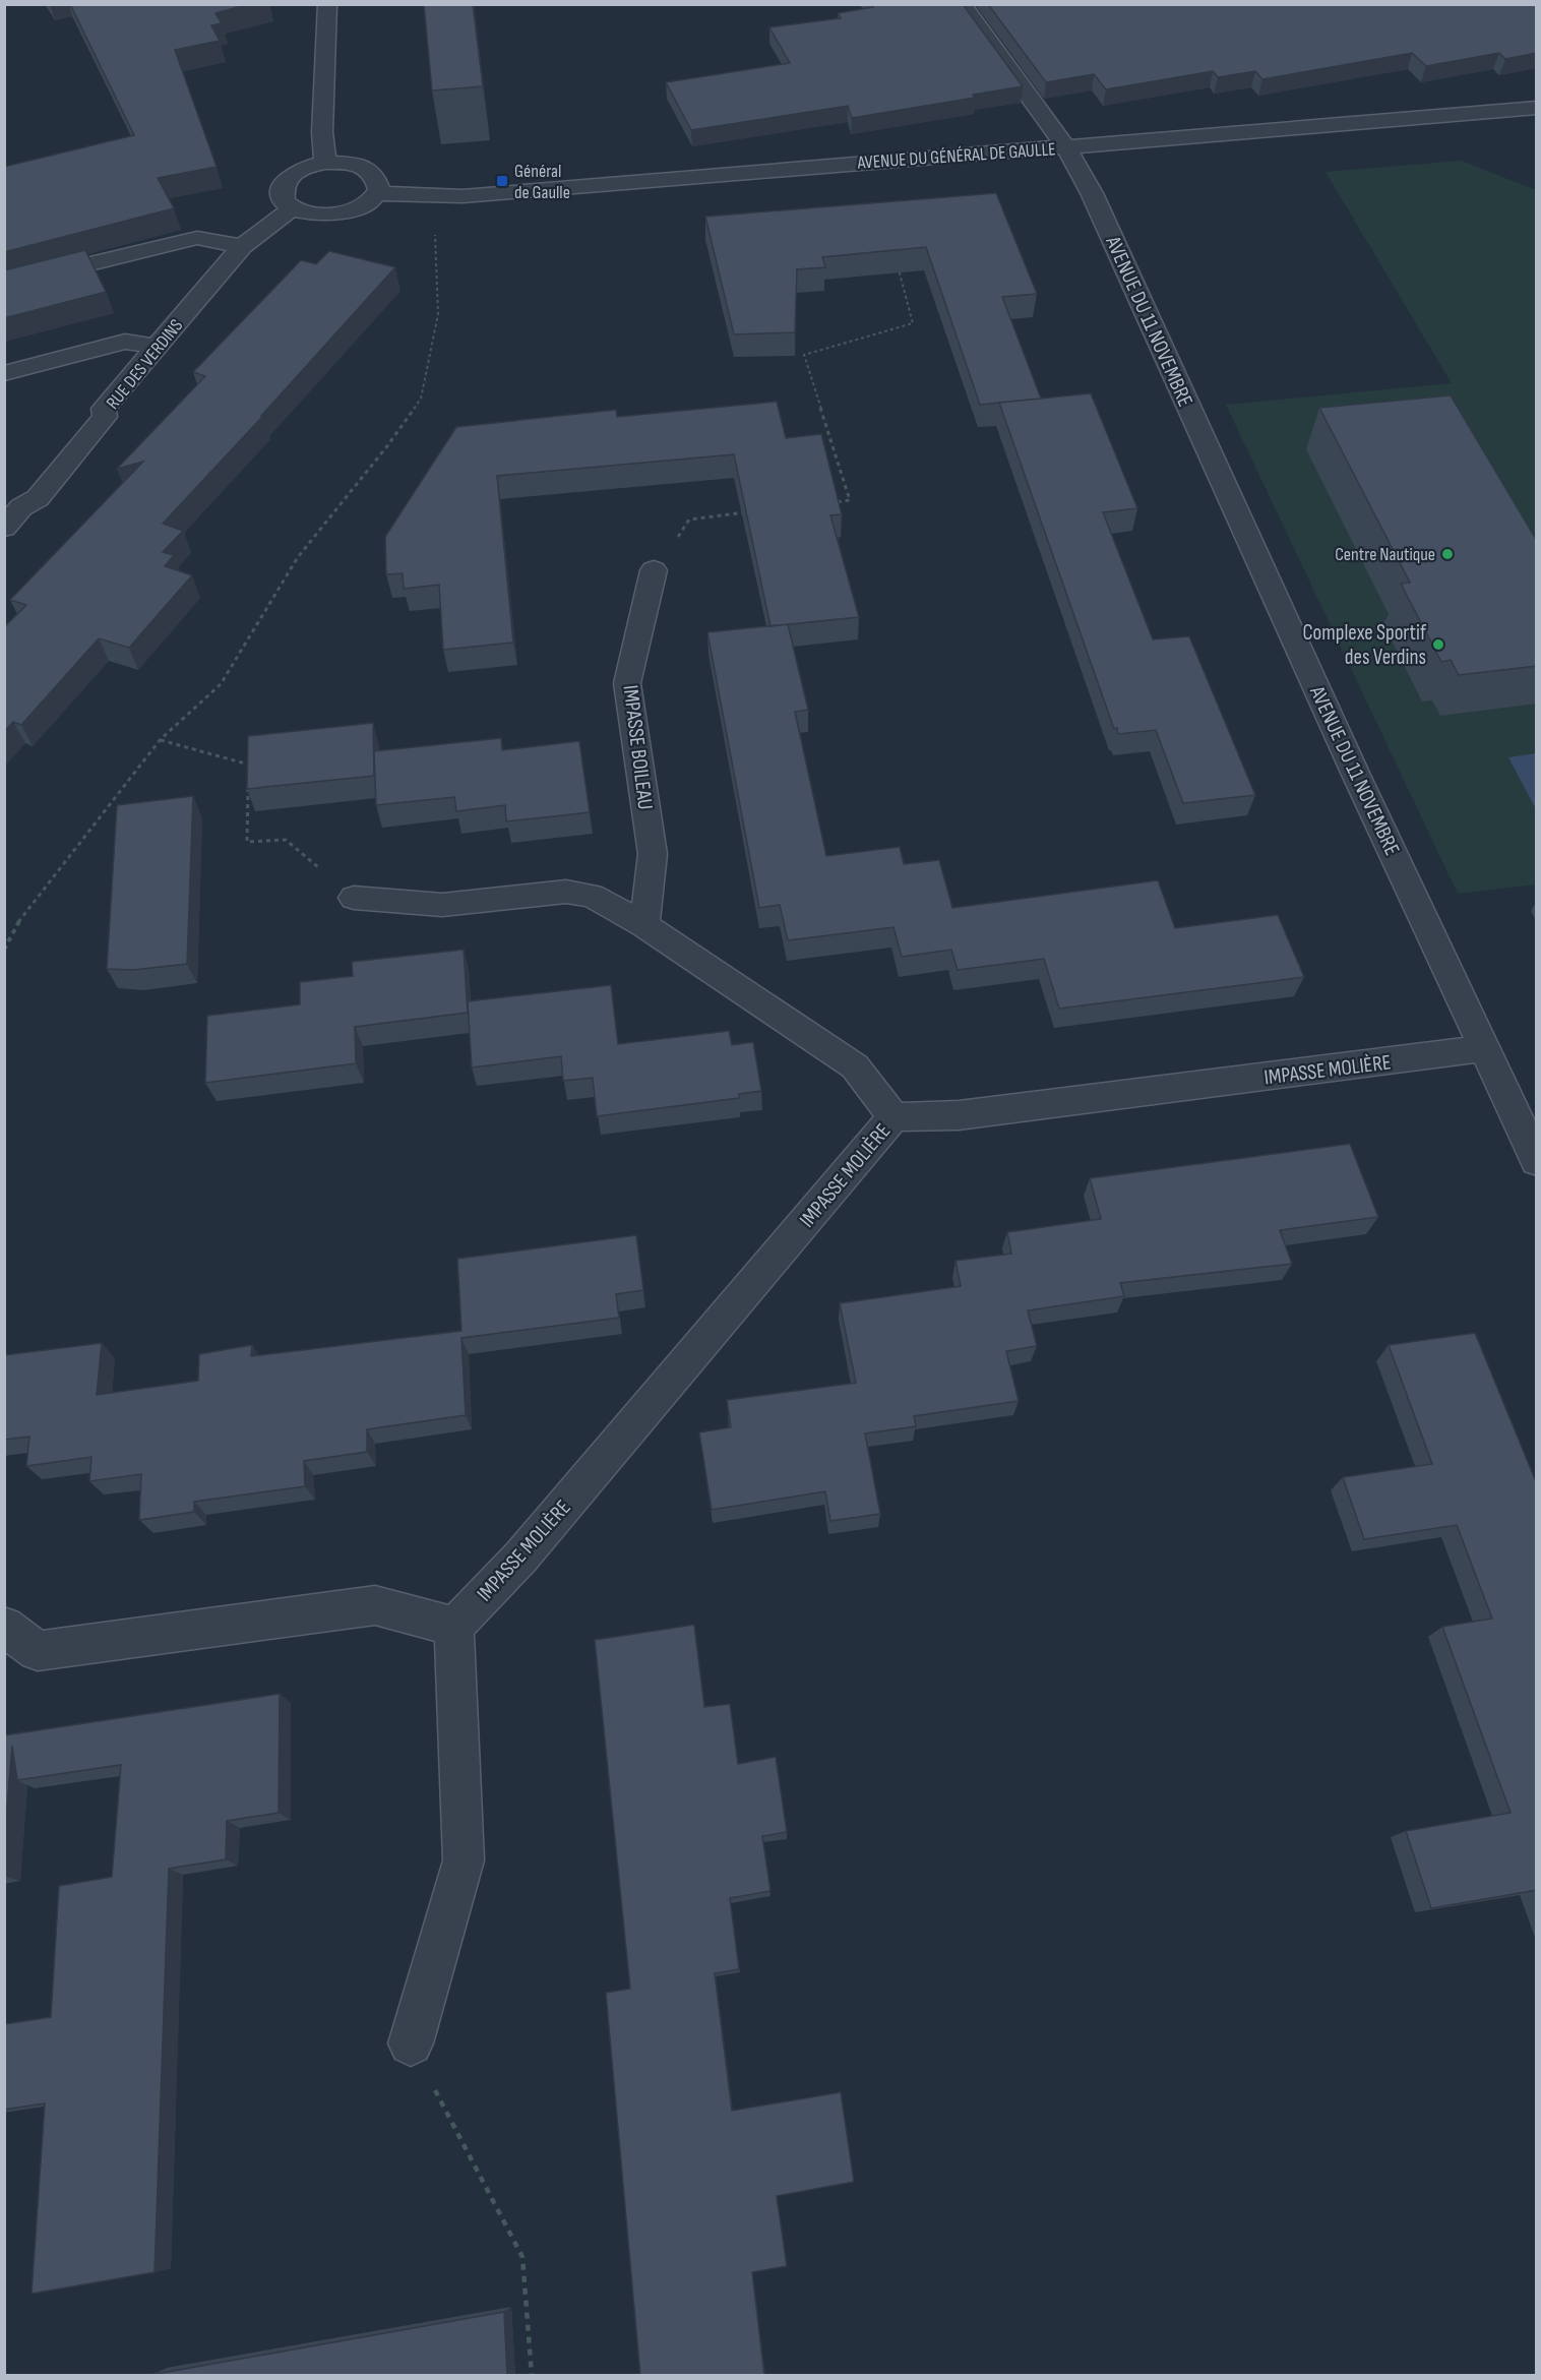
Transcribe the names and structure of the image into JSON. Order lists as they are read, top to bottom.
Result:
{
  "streets": {
    "street": [
      "AVENUE DU GÉNÉRAL DE GAULLE",
      "AVENUE DU 11 NOVEMBRE",
      "RUE DES VERDINS",
      "IMPASSE BOILEAU",
      "IMPASSE MOLIÈRE"
    ]
  },
  "crossings": [
    ["AVENUE DU GÉNÉRAL DE GAULLE", "AVENUE DU 11 NOVEMBRE"],
    ["AVENUE DU 11 NOVEMBRE", "IMPASSE MOLIÈRE"]
  ],
  "places": {
    "transit": ["Général de Gaulle"],
    "other": ["Centre Nautique", "Complexe Sportif des Verdins"]
  }
}
